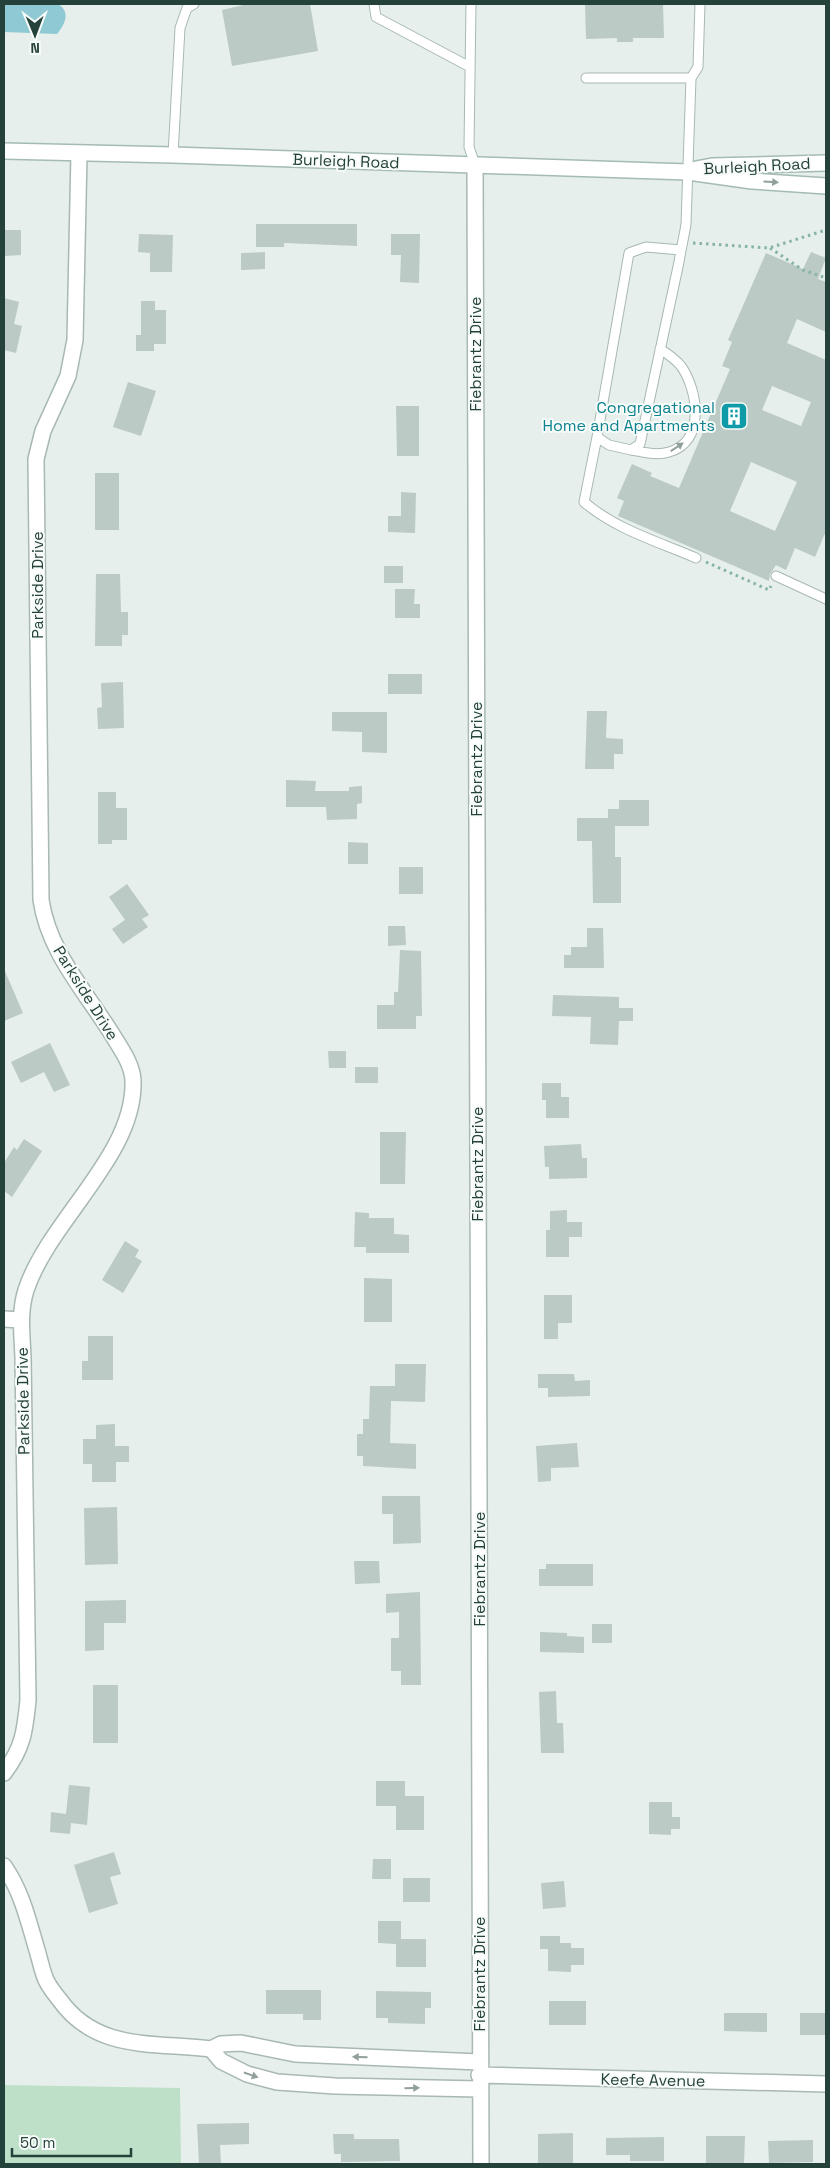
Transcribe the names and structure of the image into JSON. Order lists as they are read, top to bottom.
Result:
{
  "streets": {
    "street": [
      "Burleigh Road",
      "Fiebrantz Drive",
      "Parkside Drive",
      "Keefe Avenue"
    ]
  },
  "crossings": [
    ["Burleigh Road", "Fiebrantz Drive"],
    ["Burleigh Road", "Parkside Drive"],
    ["Fiebrantz Drive", "Keefe Avenue"]
  ],
  "places": {
    "building": ["Congregational Home and Apartments"]
  },
  "scale_bar": "50 m",
  "north": "bottom"
}
